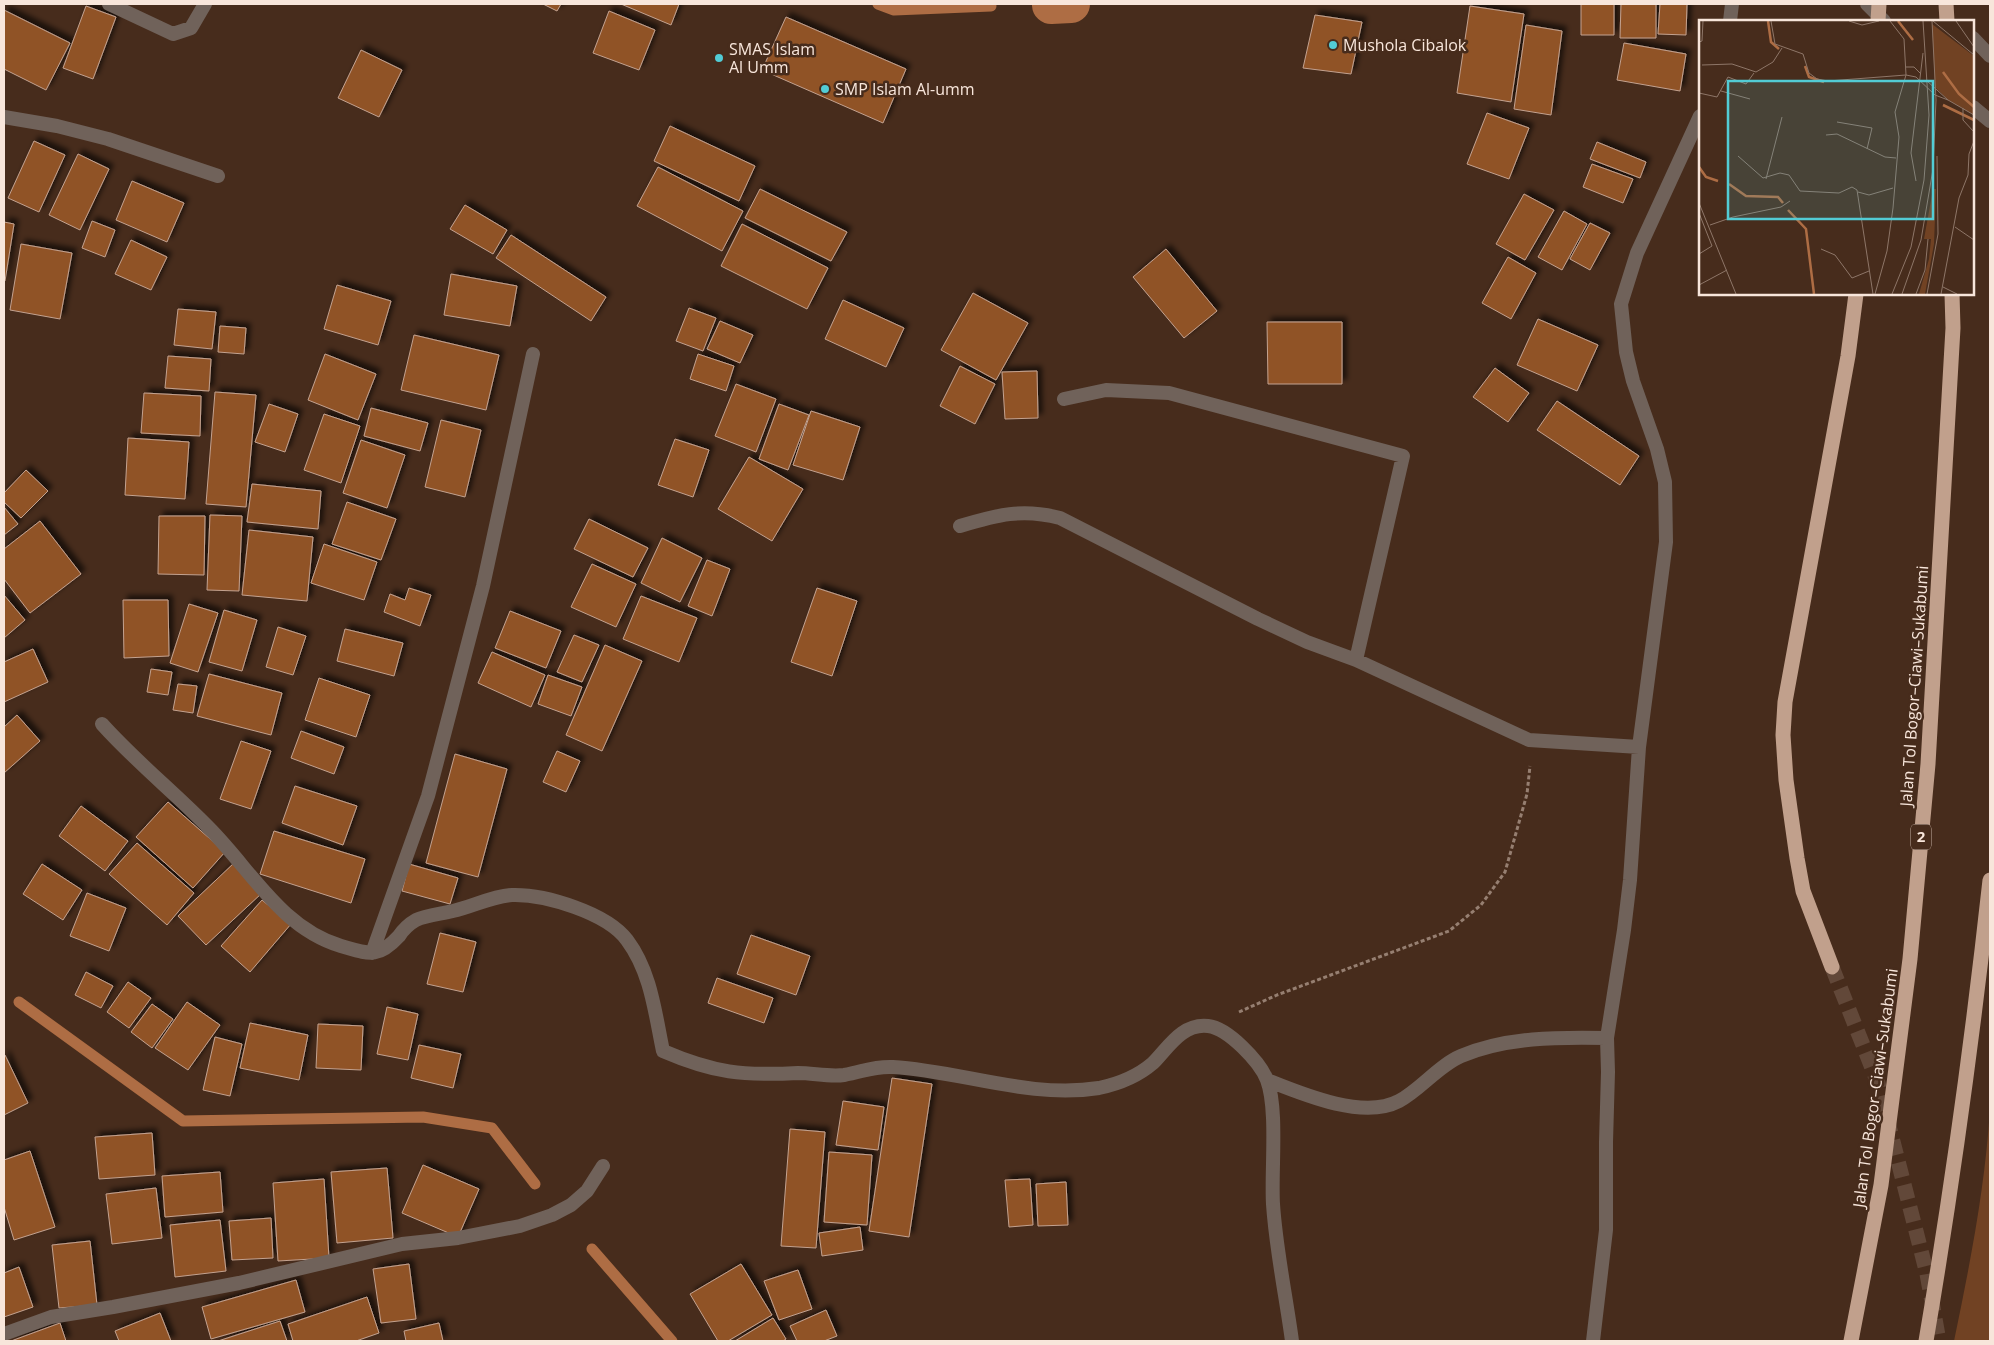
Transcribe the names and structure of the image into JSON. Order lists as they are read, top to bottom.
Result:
{
  "streets": {
    "highway": ["Jalan Tol Bogor–Ciawi–Sukabumi", "2"]
  },
  "places": ["Mushola Cibalok", "SMAS Islam Al Umm", "SMP Islam Al-umm"]
}
